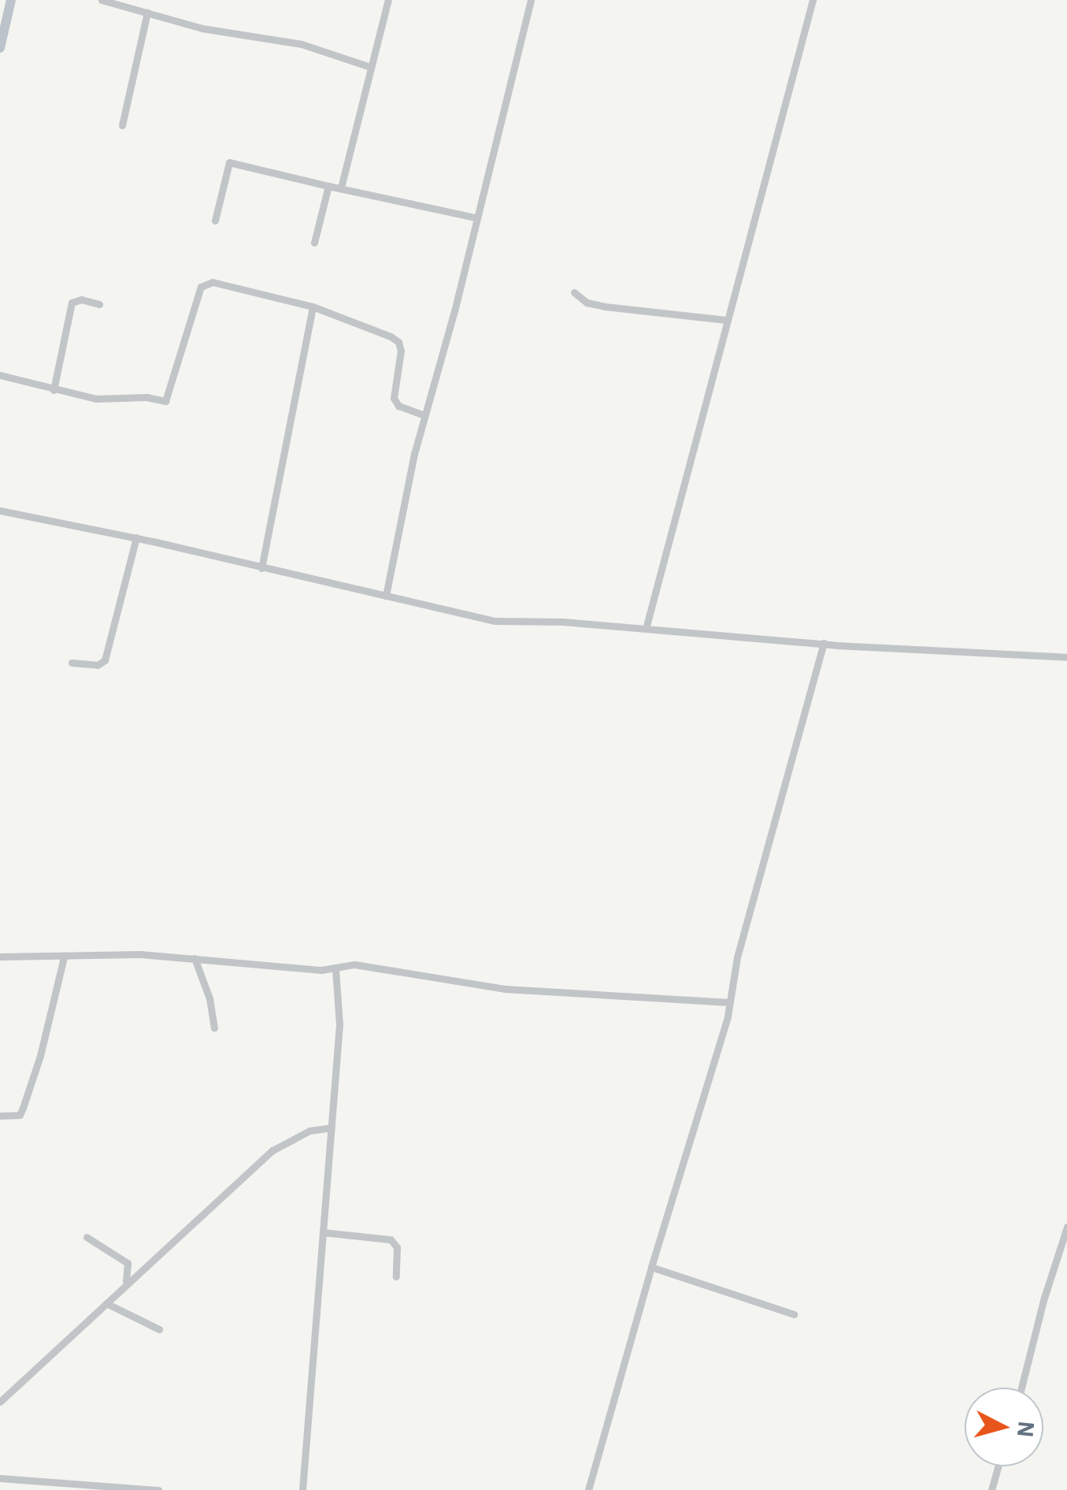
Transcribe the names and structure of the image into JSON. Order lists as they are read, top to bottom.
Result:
{
  "north": "right"
}
